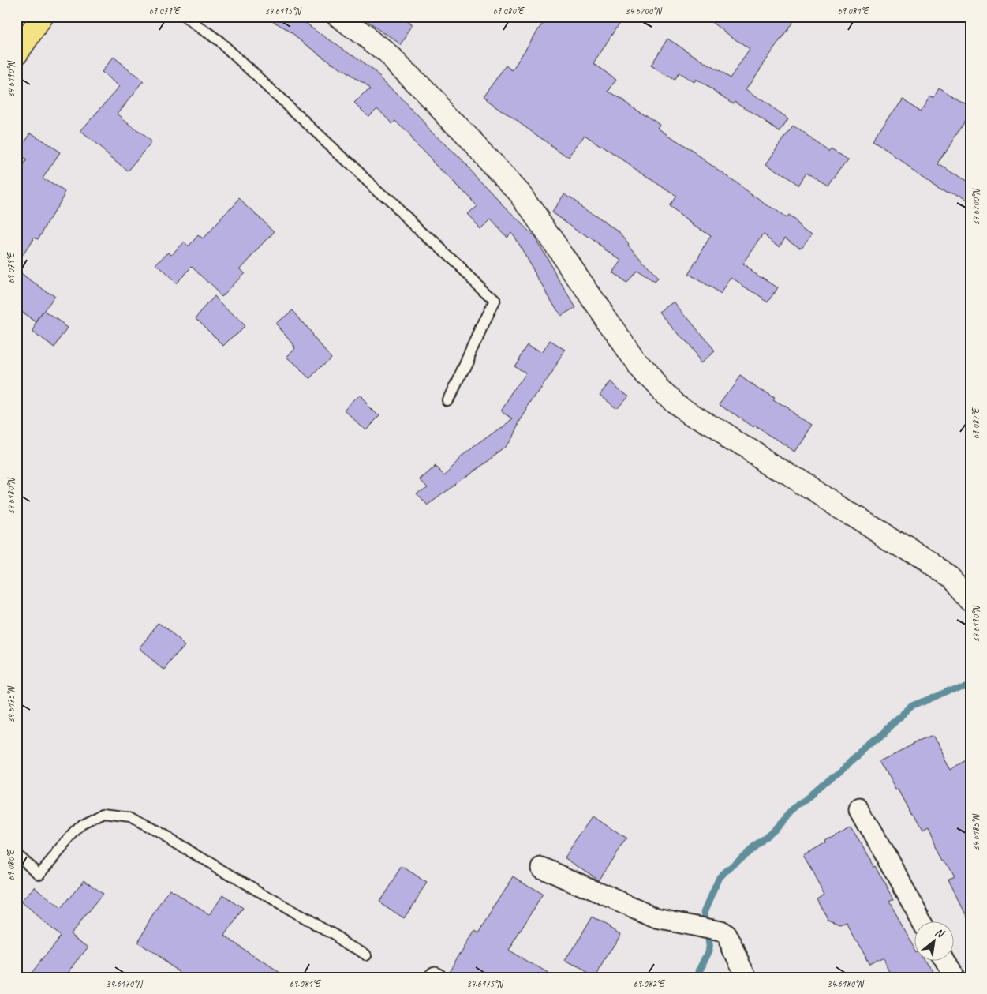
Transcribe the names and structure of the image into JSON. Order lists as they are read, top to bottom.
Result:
{
  "north": "top right",
  "coordinates": [
    "69.079°E",
    "34.6195°N",
    "69.080°E",
    "34.6200°N",
    "69.081°E",
    "34.6190°N",
    "69.082°E",
    "34.6180°N",
    "34.6175°N",
    "34.6185°N",
    "34.6170°N"
  ]
}
